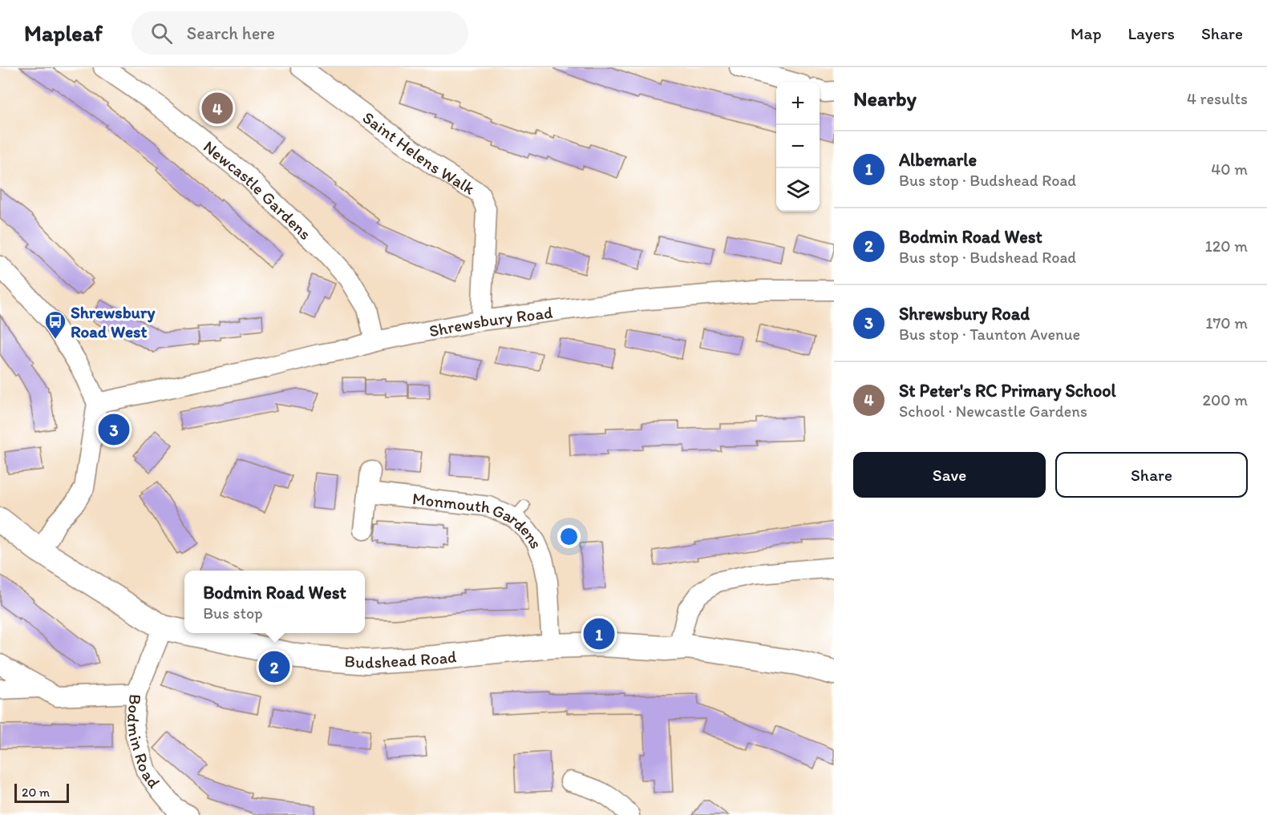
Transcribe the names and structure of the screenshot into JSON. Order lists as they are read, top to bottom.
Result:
{
  "streets": {
    "street": [
      "Saint Helens Walk",
      "Newcastle Gardens",
      "Shrewsbury Road",
      "Monmouth Gardens",
      "Budshead Road",
      "Bodmin Road"
    ]
  },
  "crossings": [
    ["Saint Helens Walk", "Shrewsbury Road"],
    ["Newcastle Gardens", "Shrewsbury Road"],
    ["Monmouth Gardens", "Budshead Road"],
    ["Budshead Road", "Bodmin Road"]
  ],
  "places": {
    "bus stop": ["Shrewsbury Road West"]
  },
  "scale_bar": "20 m",
  "page": {
    "header": "Mapleaf",
    "search": "Search here",
    "nav": ["Map", "Layers", "Share"],
    "heading": ["Nearby", "4 results"],
    "map_buttons": ["+", "−"],
    "pins": [
      "4",
      "3",
      "1",
      "2"
    ],
    "list": [
      {
        "mark": "1",
        "name": "Albemarle",
        "note": "Bus stop · Budshead Road",
        "value": "40 m"
      },
      {
        "mark": "2",
        "name": "Bodmin Road West",
        "note": "Bus stop · Budshead Road",
        "value": "120 m"
      },
      {
        "mark": "3",
        "name": "Shrewsbury Road",
        "note": "Bus stop · Taunton Avenue",
        "value": "170 m"
      },
      {
        "mark": "4",
        "name": "St Peter's RC Primary School",
        "note": "School · Newcastle Gardens",
        "value": "200 m"
      }
    ],
    "buttons": ["Save", "Share"],
    "popup": ["Bodmin Road West", "Bus stop"],
    "scale": "20 m"
  }
}
